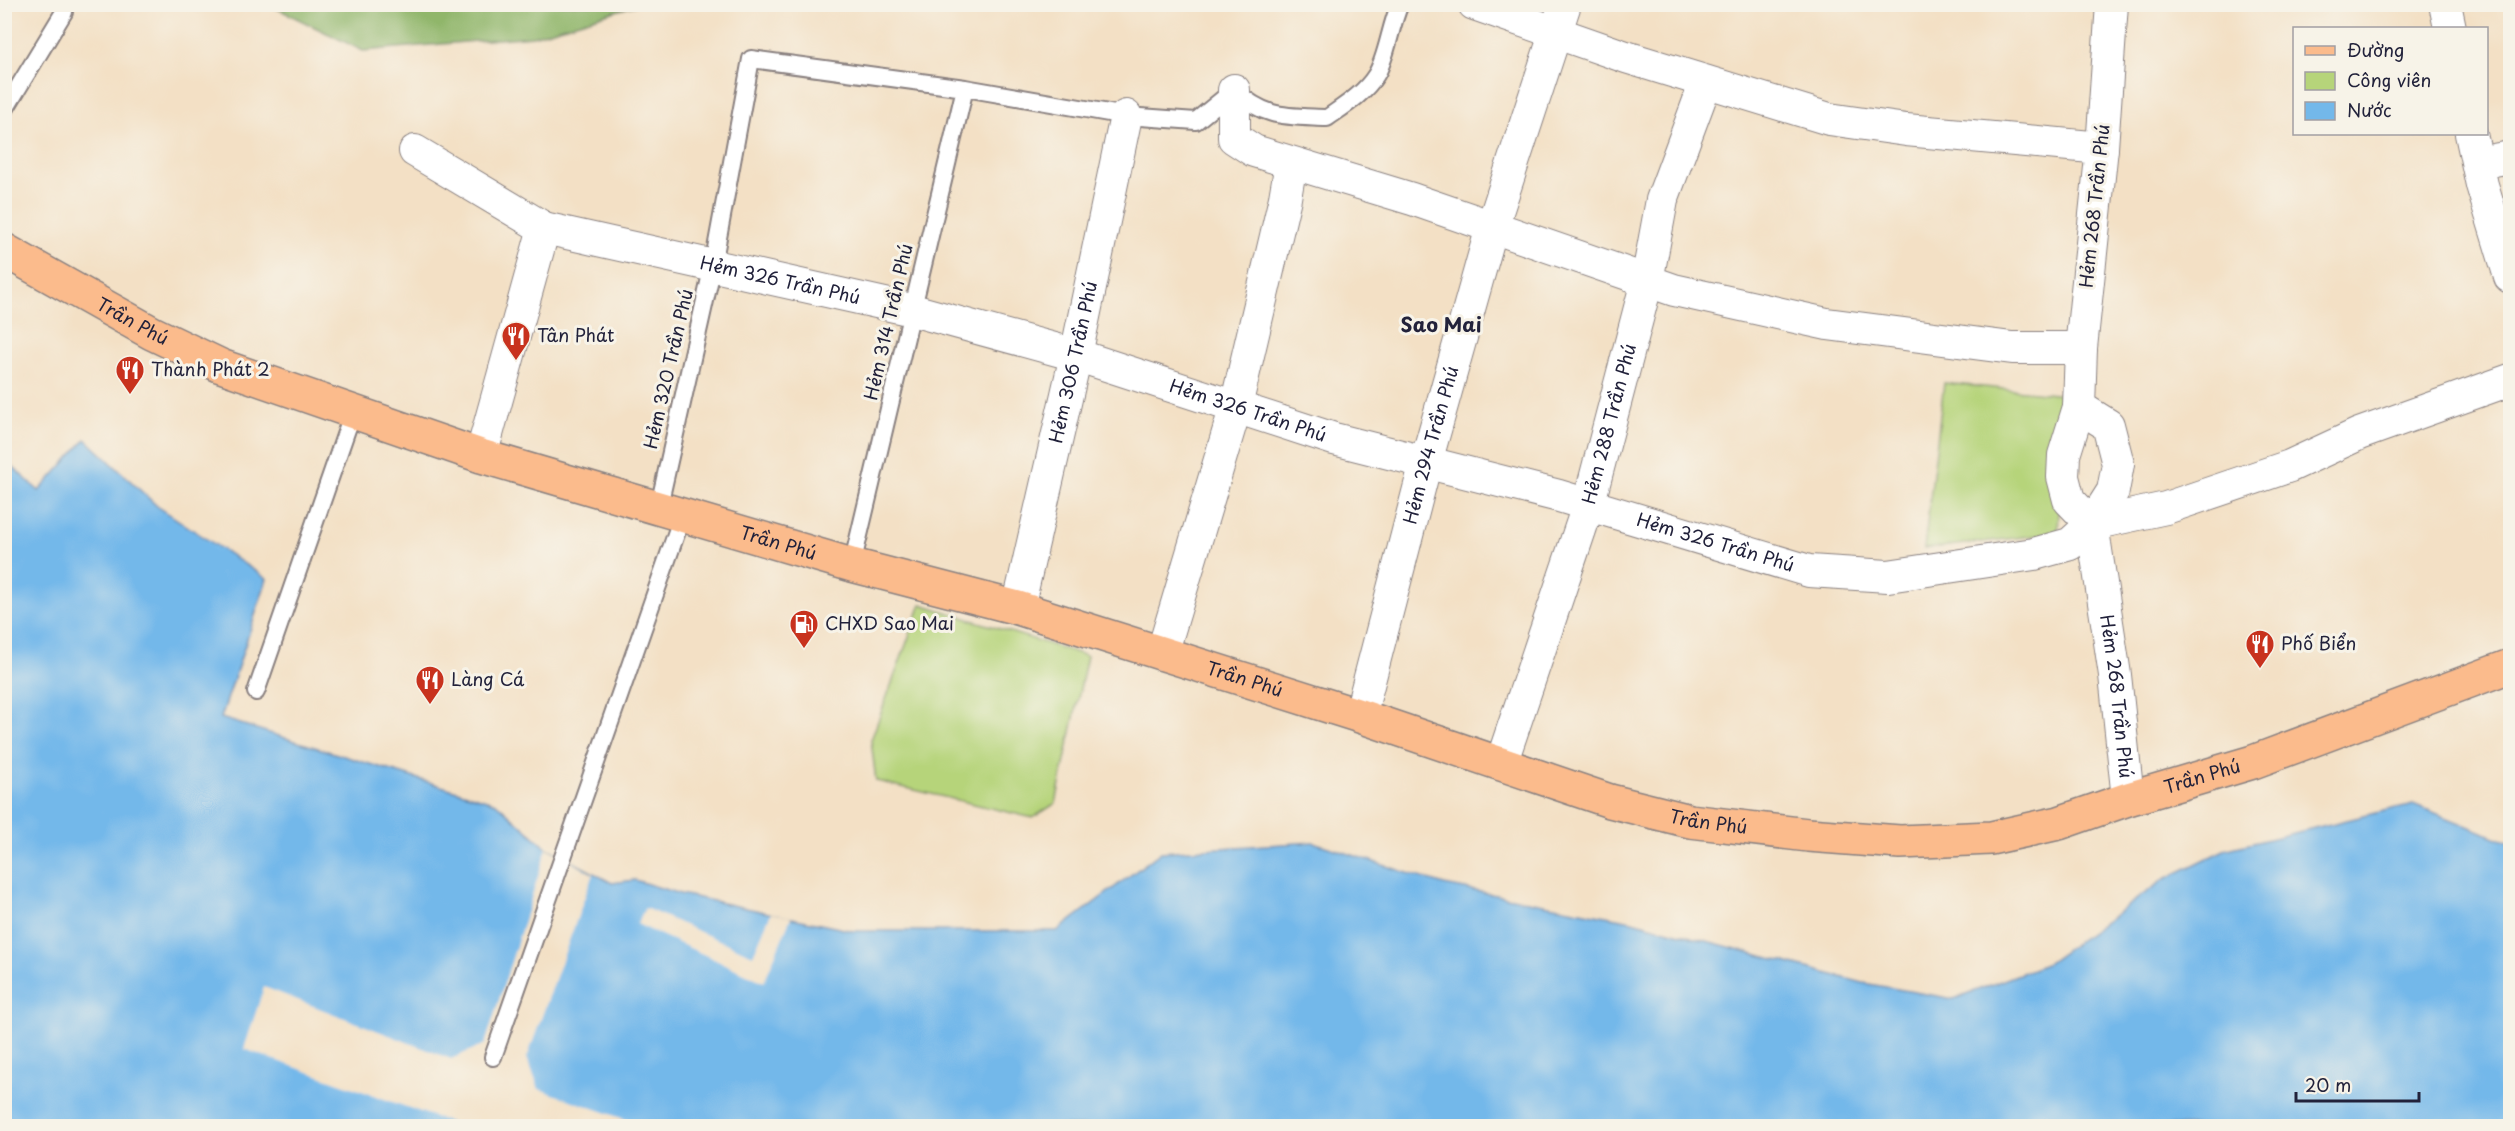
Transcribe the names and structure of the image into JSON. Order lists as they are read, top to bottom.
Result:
{
  "streets": {
    "main road": ["Trần Phú"],
    "street": [
      "Hẻm 268 Trần Phú",
      "Hẻm 326 Trần Phú",
      "Hẻm 306 Trần Phú",
      "Hẻm 288 Trần Phú",
      "Hẻm 294 Trần Phú"
    ],
    "lane": ["Hẻm 314 Trần Phú", "Hẻm 320 Trần Phú"]
  },
  "crossings": [
    ["Hẻm 268 Trần Phú", "Hẻm 326 Trần Phú"],
    ["Hẻm 268 Trần Phú", "Trần Phú"],
    ["Hẻm 326 Trần Phú", "Hẻm 314 Trần Phú"],
    ["Hẻm 326 Trần Phú", "Hẻm 306 Trần Phú"],
    ["Hẻm 326 Trần Phú", "Hẻm 320 Trần Phú"],
    ["Hẻm 326 Trần Phú", "Hẻm 288 Trần Phú"],
    ["Hẻm 326 Trần Phú", "Hẻm 294 Trần Phú"],
    ["Trần Phú", "Hẻm 314 Trần Phú"],
    ["Trần Phú", "Hẻm 306 Trần Phú"],
    ["Trần Phú", "Hẻm 320 Trần Phú"],
    ["Trần Phú", "Hẻm 288 Trần Phú"],
    ["Trần Phú", "Hẻm 294 Trần Phú"],
    ["Hẻm 314 Trần Phú", "Hẻm 320 Trần Phú"]
  ],
  "districts": ["Sao Mai"],
  "places": {
    "restaurant": [
      "Tân Phát",
      "Thành Phát 2",
      "Phố Biển",
      "Làng Cá"
    ],
    "fuel station": ["CHXD Sao Mai"]
  },
  "legend": ["Đường", "Công viên", "Nước"],
  "scale_bar": "20 m"
}
